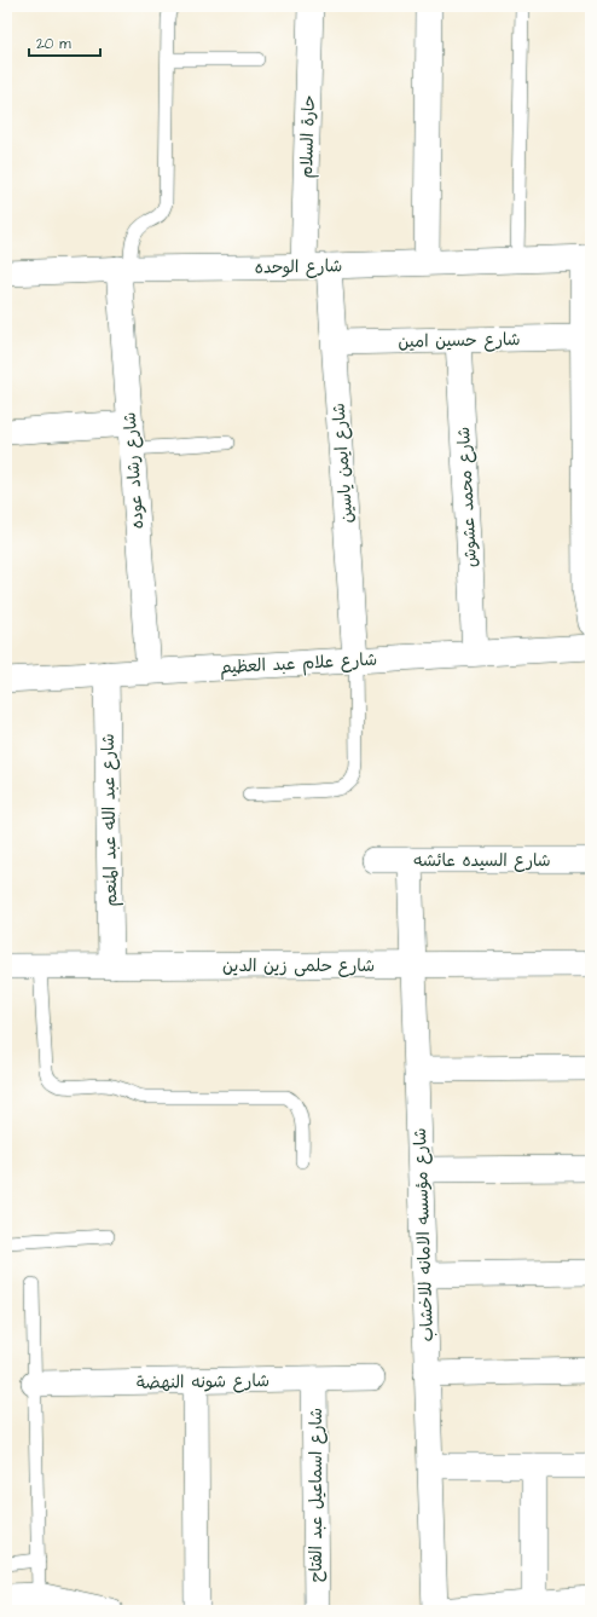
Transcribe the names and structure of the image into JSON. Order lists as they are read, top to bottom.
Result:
{
  "streets": {
    "street": [
      "حارة السلام",
      "شارع الوحده",
      "شارع حسين امين",
      "شارع ايمن ياسين",
      "شارع رشاد عوده",
      "شارع محمد عشوش",
      "شارع علام عبد العظيم",
      "شارع عبد الله عبد المنعم",
      "شارع السيده عائشه",
      "شارع حلمى زين الدين",
      "شارع مؤسسه الامانه للاخشاب",
      "شارع شونه النهضة",
      "شارع اسماعيل عبد الفتاح"
    ]
  },
  "crossings": [
    ["حارة السلام", "شارع الوحده"],
    ["شارع الوحده", "شارع ايمن ياسين"],
    ["شارع الوحده", "شارع رشاد عوده"],
    ["شارع حسين امين", "شارع ايمن ياسين"],
    ["شارع حسين امين", "شارع محمد عشوش"],
    ["شارع ايمن ياسين", "شارع علام عبد العظيم"],
    ["شارع رشاد عوده", "شارع علام عبد العظيم"],
    ["شارع محمد عشوش", "شارع علام عبد العظيم"],
    ["شارع علام عبد العظيم", "شارع عبد الله عبد المنعم"],
    ["شارع عبد الله عبد المنعم", "شارع حلمى زين الدين"],
    ["شارع السيده عائشه", "شارع مؤسسه الامانه للاخشاب"],
    ["شارع حلمى زين الدين", "شارع مؤسسه الامانه للاخشاب"],
    ["شارع شونه النهضة", "شارع اسماعيل عبد الفتاح"]
  ],
  "scale_bar": "20 m"
}
